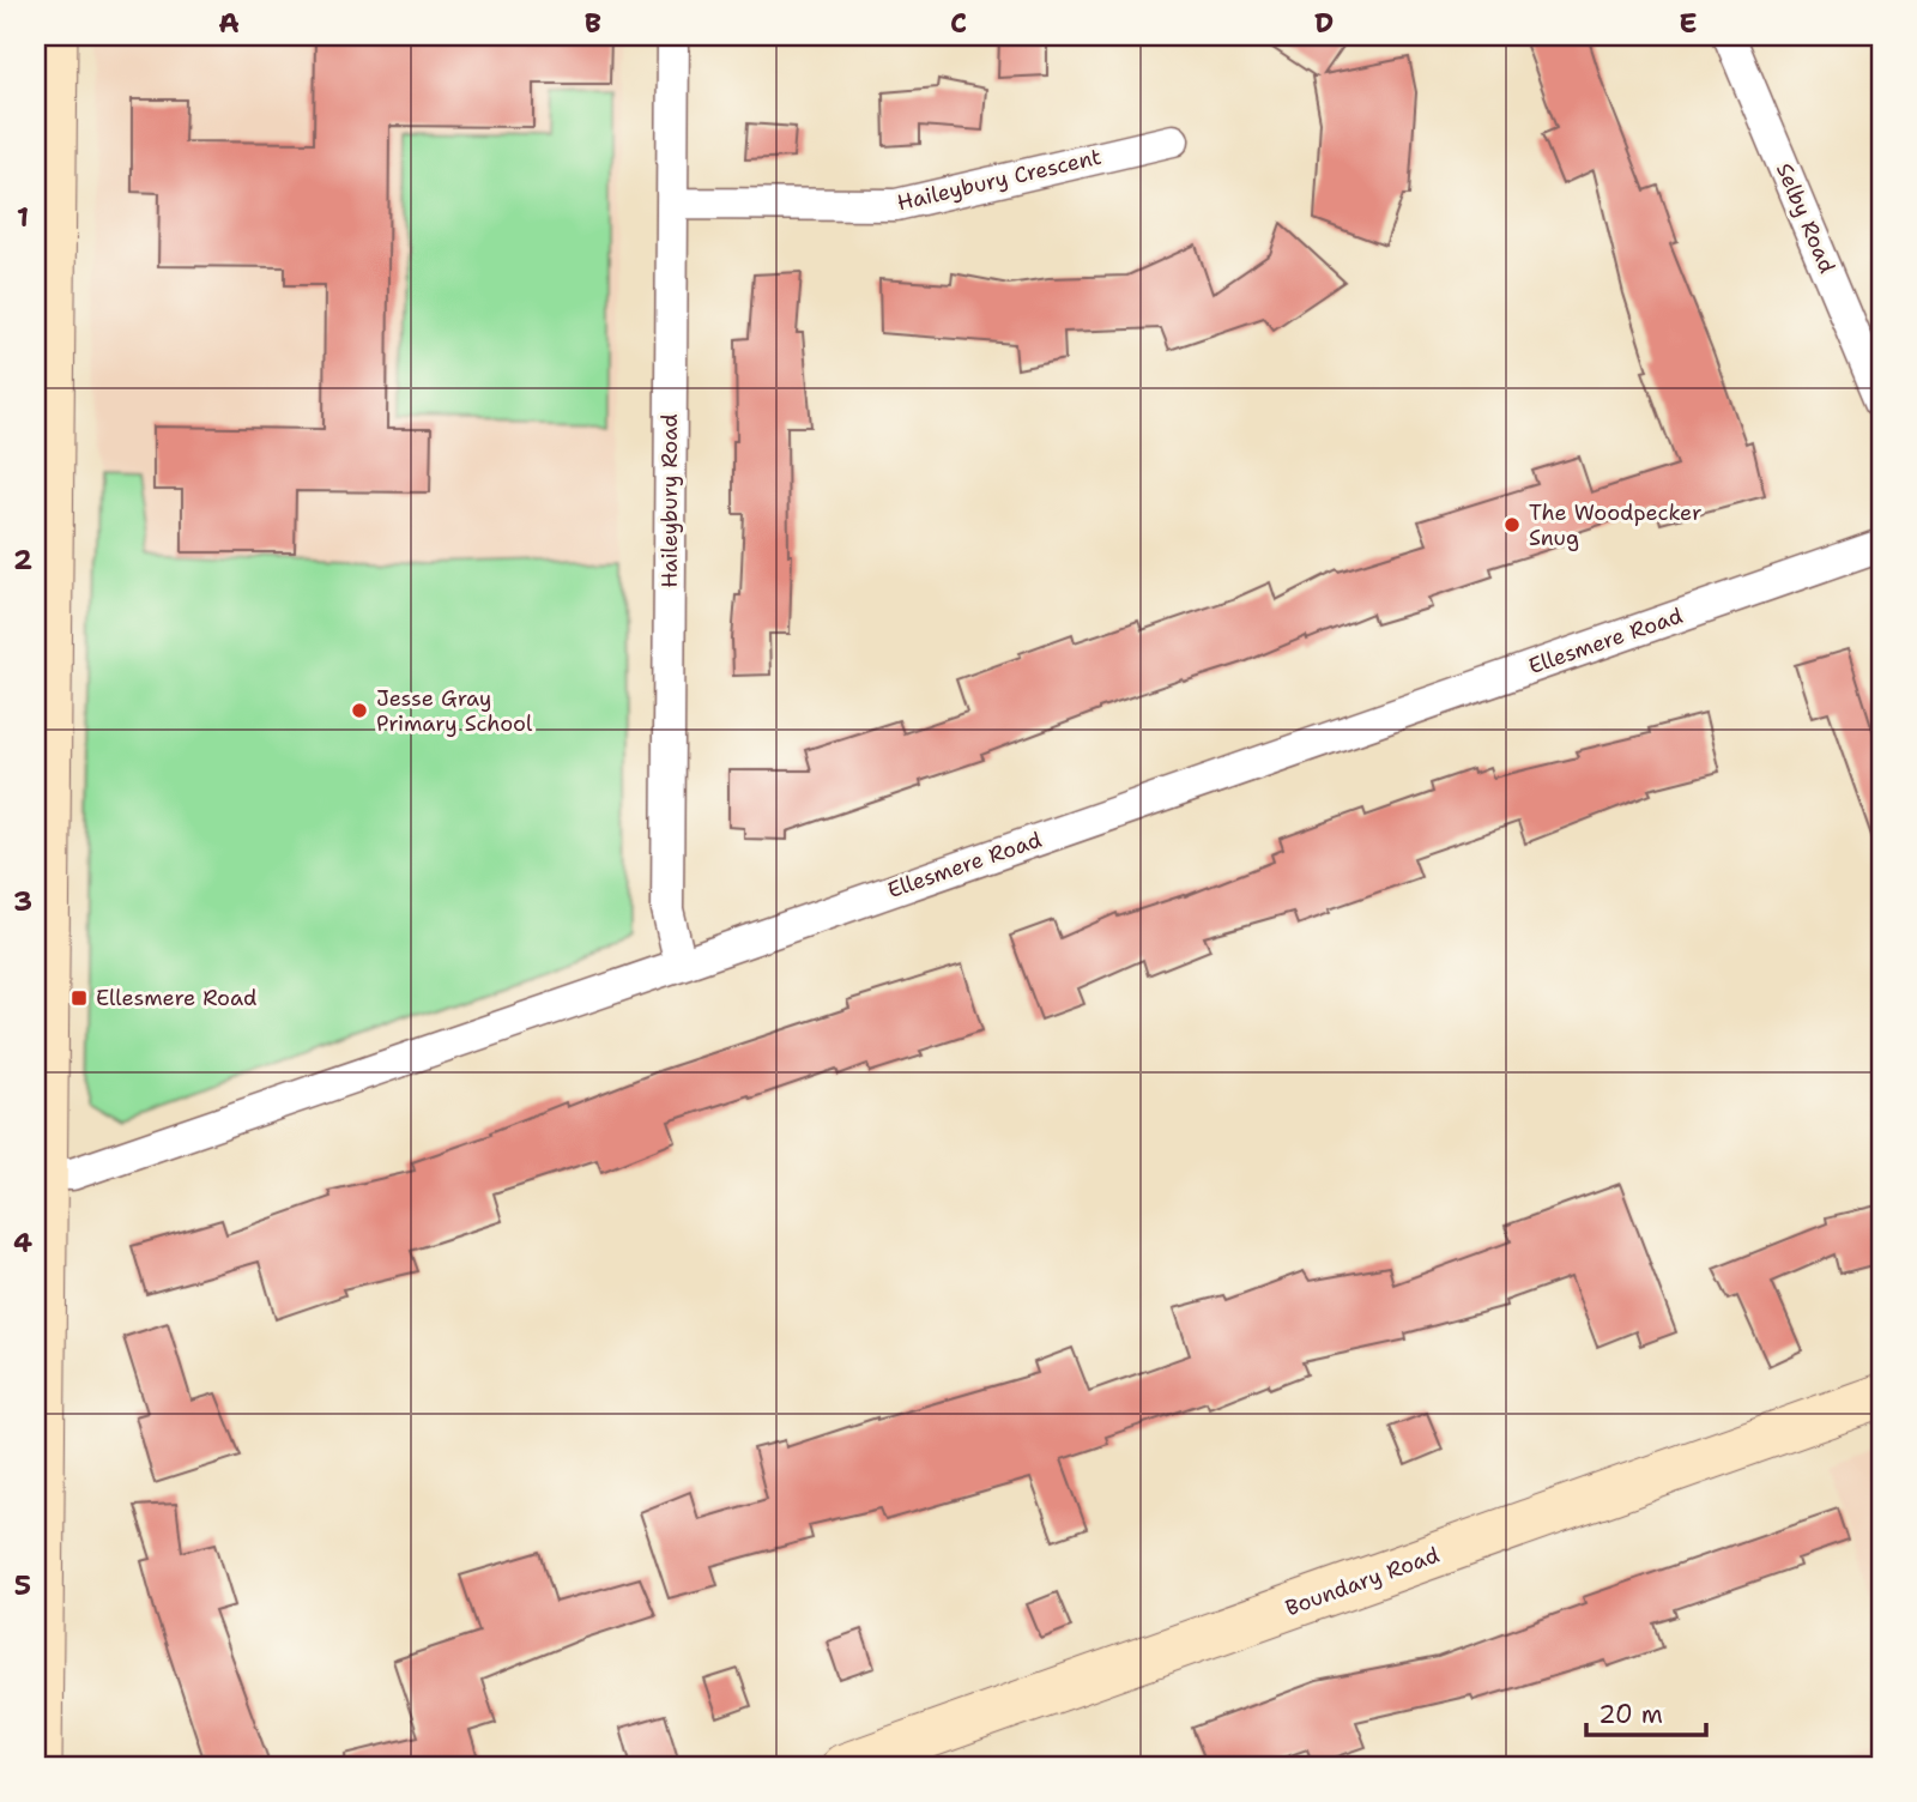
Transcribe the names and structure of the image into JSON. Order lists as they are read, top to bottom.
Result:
{
  "streets": {
    "street": [
      "Haileybury Crescent",
      "Selby Road",
      "Haileybury Road",
      "Ellesmere Road",
      "Boundary Road"
    ]
  },
  "crossings": [
    ["Haileybury Crescent", "Haileybury Road"],
    ["Haileybury Road", "Ellesmere Road"]
  ],
  "places": {
    "other": ["The Woodpecker Snug", "Jesse Gray Primary School"],
    "transit": ["Ellesmere Road"]
  },
  "scale_bar": "20 m",
  "grid": {
    "columns": [
      "A",
      "B",
      "C",
      "D",
      "E"
    ],
    "rows": [
      "1",
      "2",
      "3",
      "4",
      "5"
    ]
  }
}
